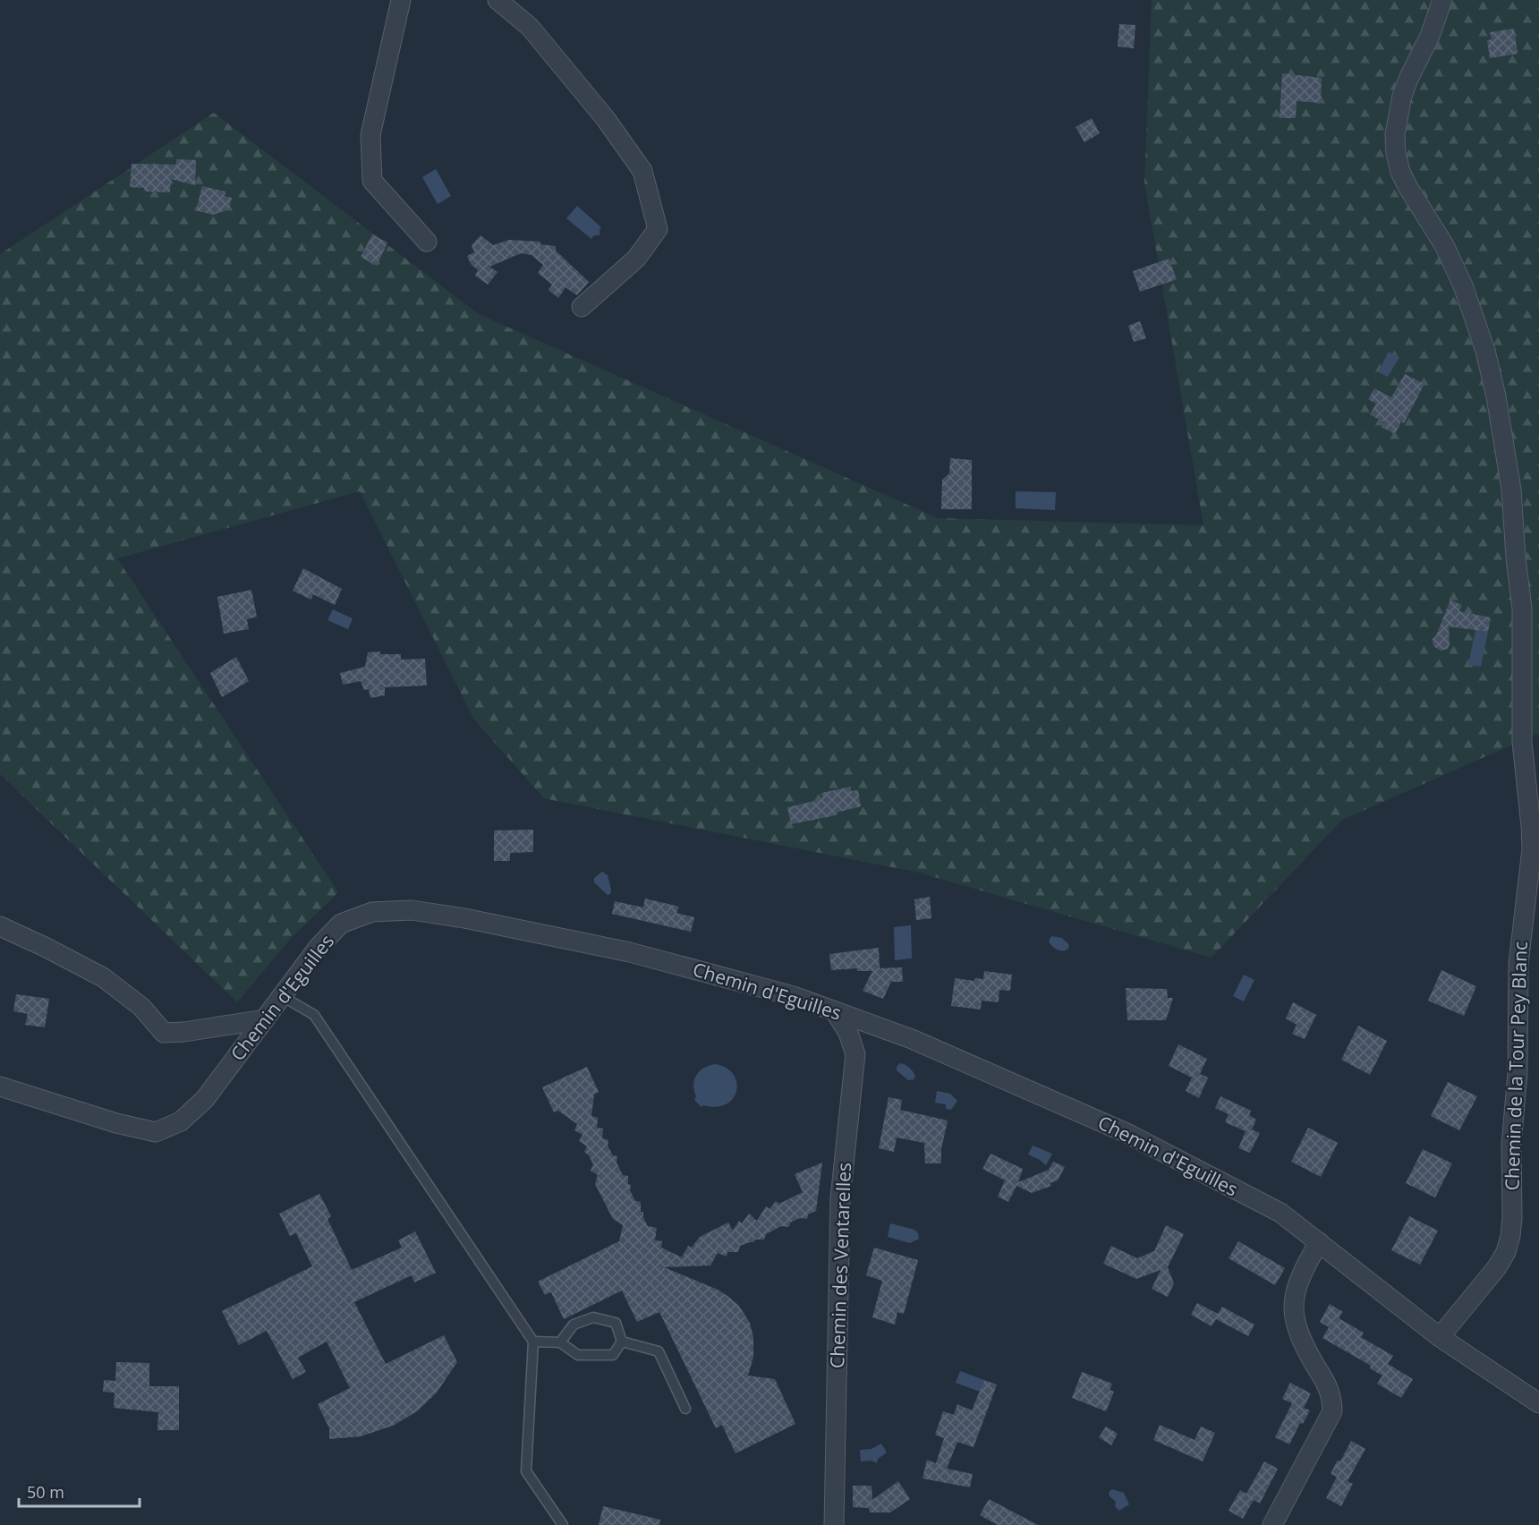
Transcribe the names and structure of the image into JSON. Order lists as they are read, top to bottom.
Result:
{
  "streets": {
    "street": ["Chemin d'Eguilles", "Chemin de la Tour Pey Blanc", "Chemin des Ventarelles"]
  },
  "crossings": [
    ["Chemin d'Eguilles", "Chemin de la Tour Pey Blanc"],
    ["Chemin d'Eguilles", "Chemin des Ventarelles"]
  ],
  "scale_bar": "50 m"
}
